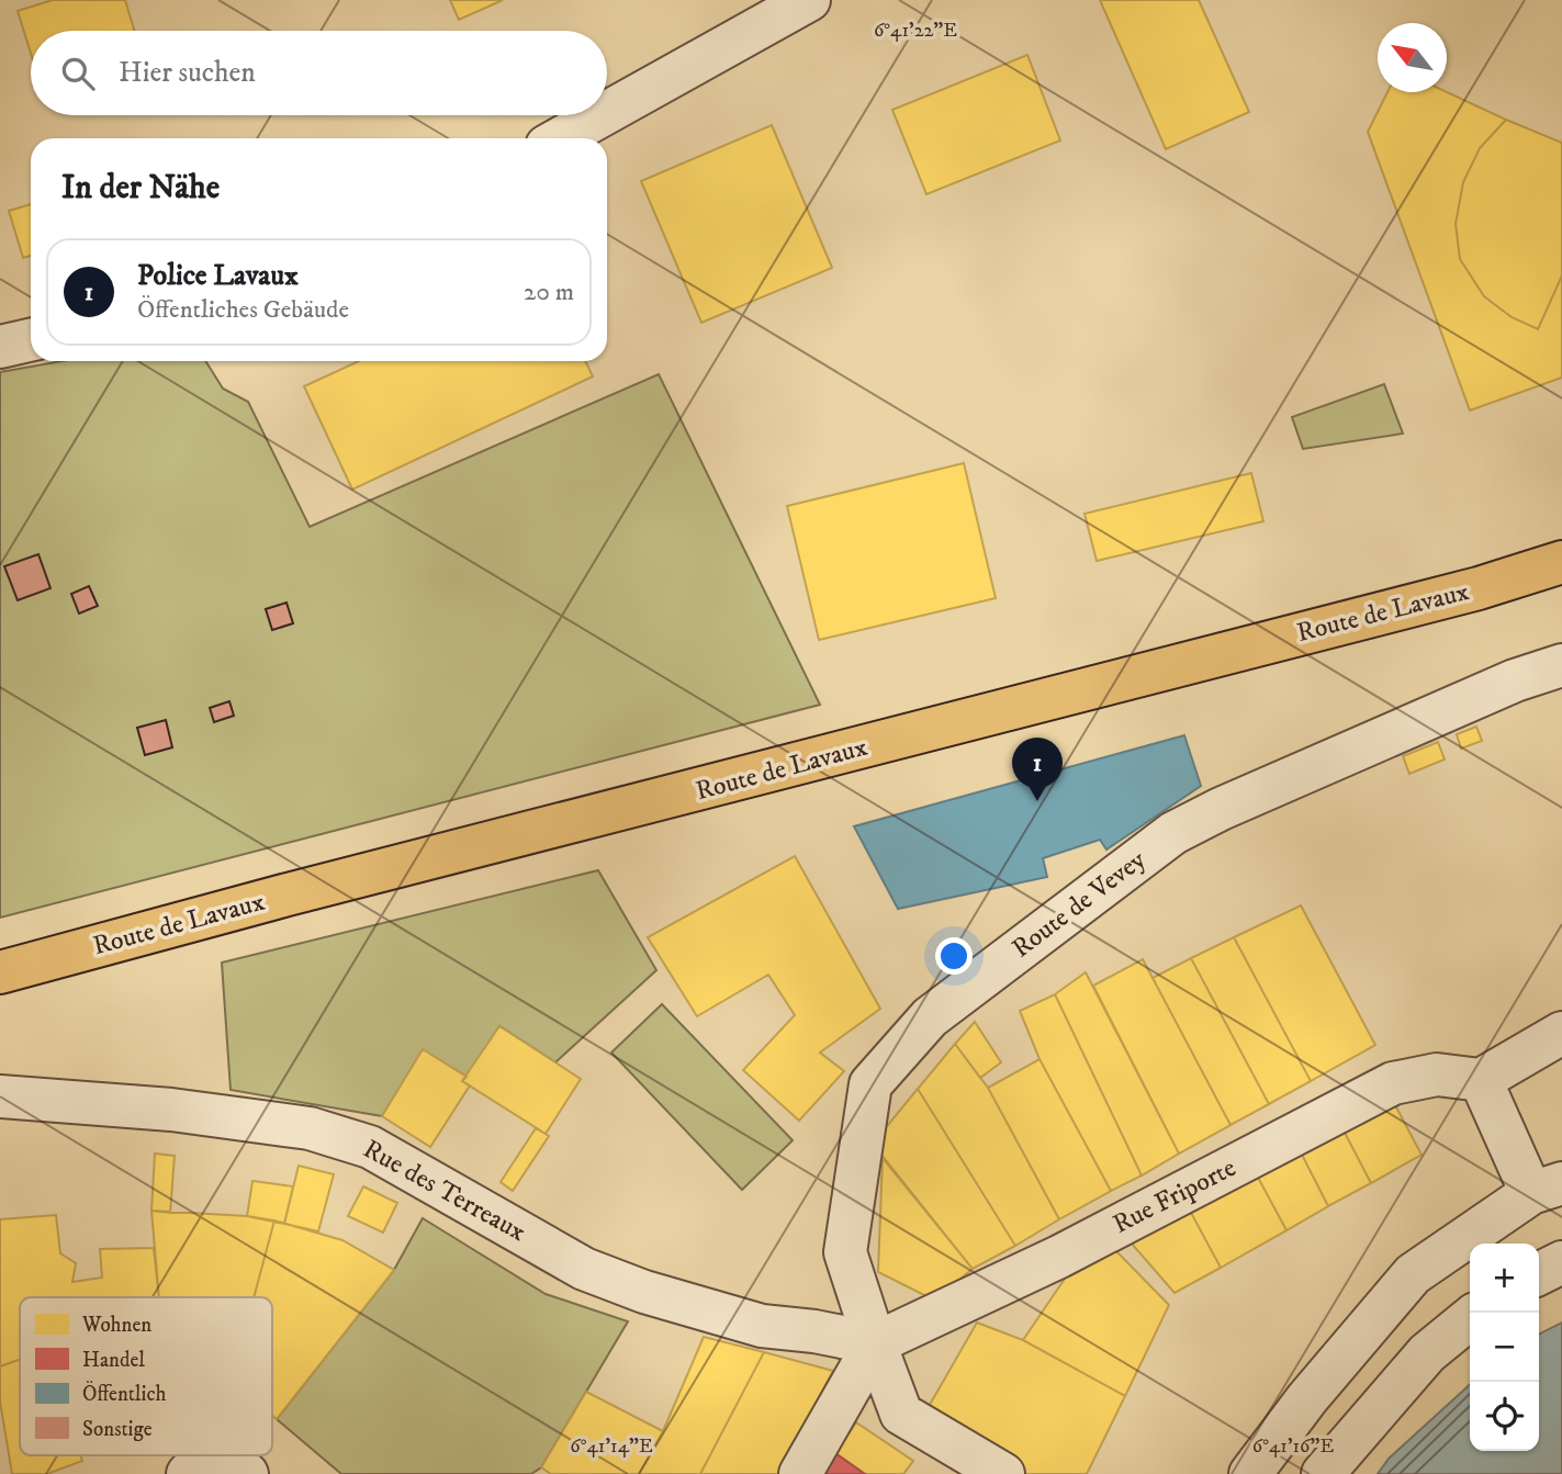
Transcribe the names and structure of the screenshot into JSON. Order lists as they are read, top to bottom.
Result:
{
  "streets": {
    "main road": ["Route de Lavaux"],
    "street": ["Route de Vevey", "Rue des Terreaux", "Rue Friporte"]
  },
  "crossings": [
    ["Route de Vevey", "Rue des Terreaux"],
    ["Route de Vevey", "Rue Friporte"],
    ["Rue des Terreaux", "Rue Friporte"]
  ],
  "legend": [
    "Wohnen",
    "Handel",
    "Öffentlich",
    "Sonstige"
  ],
  "north": "top left",
  "page": {
    "search": "Hier suchen",
    "heading": "In der Nähe",
    "list": [
      {
        "mark": "1",
        "name": "Police Lavaux",
        "note": "Öffentliches Gebäude",
        "value": "20 m"
      }
    ],
    "pins": "1",
    "map_buttons": ["+", "−"]
  },
  "coordinates": ["6°41'22\"E", "6°41'14\"E", "6°41'16\"E"]
}
